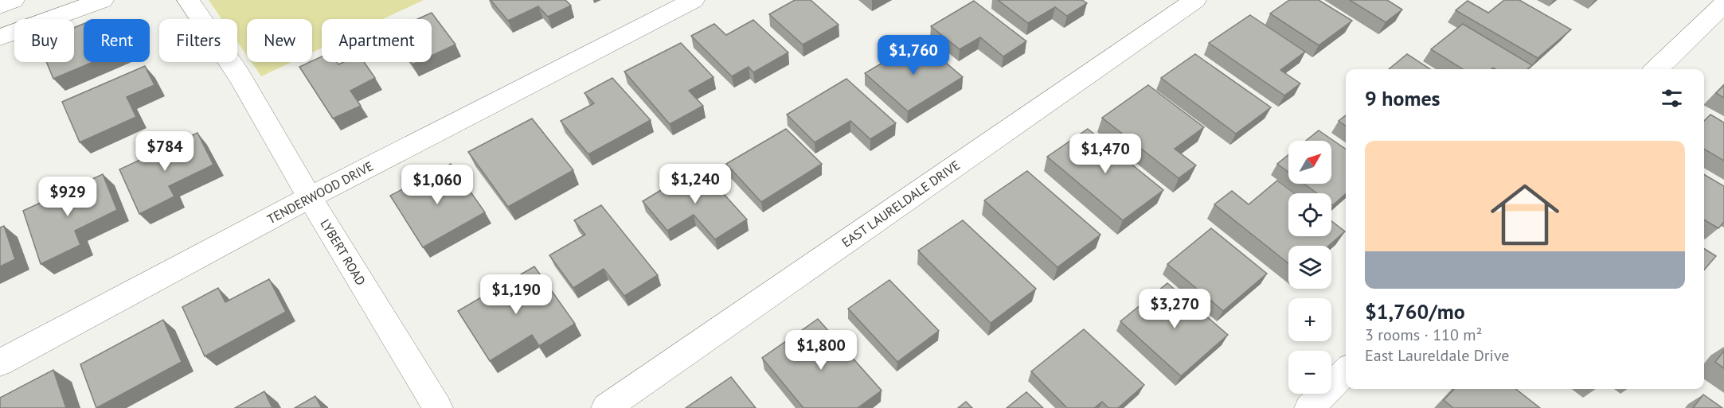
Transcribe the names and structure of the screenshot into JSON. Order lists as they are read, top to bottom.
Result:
{
  "streets": {
    "street": ["TENDERWOOD DRIVE", "EAST LAURELDALE DRIVE", "LYBERT ROAD"]
  },
  "crossings": [
    ["TENDERWOOD DRIVE", "LYBERT ROAD"]
  ],
  "north": "top right",
  "page": {
    "chip": [
      "Buy",
      "Rent",
      "Filters",
      "New",
      "Apartment"
    ],
    "price": [
      "$1,760",
      "$784",
      "$1,470",
      "$1,240",
      "$1,060",
      "$929",
      "$1,190",
      "$3,270",
      "$1,800"
    ],
    "heading": "9 homes",
    "list": [
      {
        "name": "$1,760/mo",
        "note": "3 rooms · 110 m² · East Laureldale Drive"
      }
    ],
    "map_buttons": ["+", "−"]
  }
}
